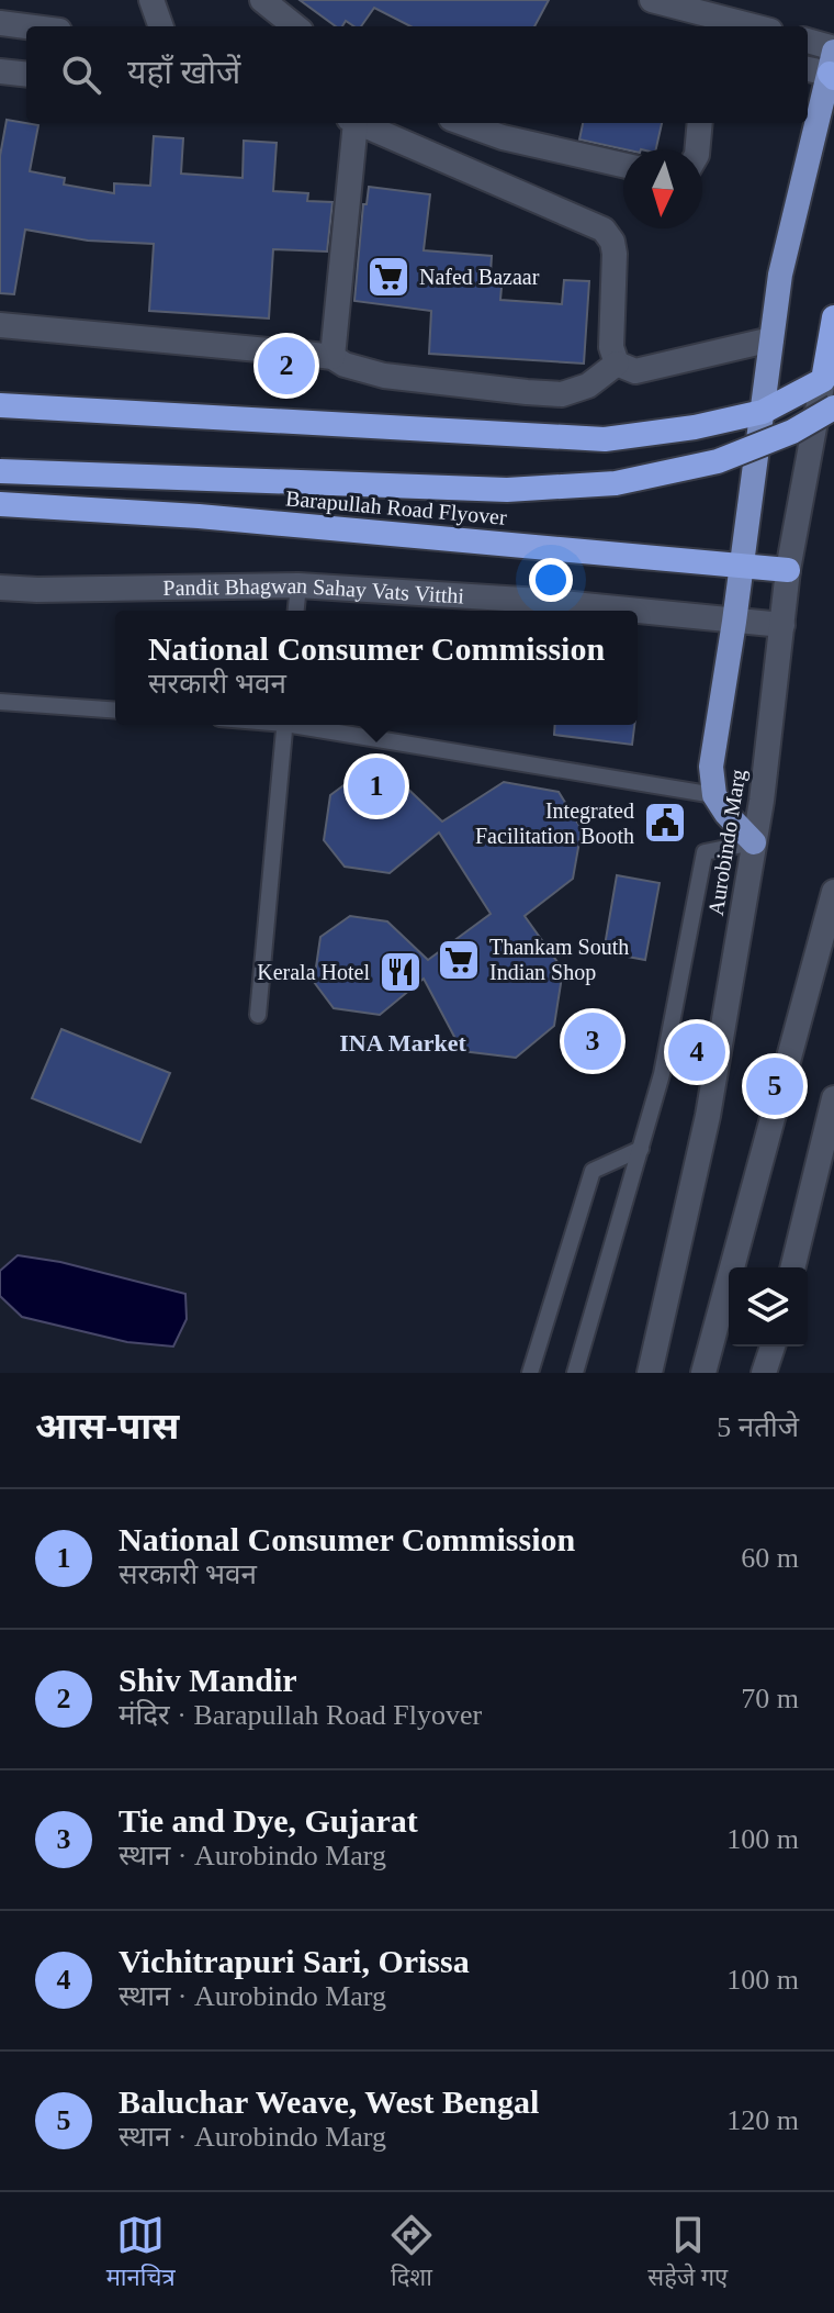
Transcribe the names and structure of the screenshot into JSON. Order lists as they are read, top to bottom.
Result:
{
  "streets": {
    "highway": ["Barapullah Road Flyover", "Aurobindo Marg"],
    "street": ["Pandit Bhagwan Sahay Vats Vitthi"]
  },
  "crossings": [
    ["Barapullah Road Flyover", "Aurobindo Marg"],
    ["Pandit Bhagwan Sahay Vats Vitthi", "Aurobindo Marg"]
  ],
  "districts": ["INA Market"],
  "places": {
    "supermarket": ["Nafed Bazaar", "Thankam South Indian Shop"],
    "public building": ["Integrated Facilitation Booth"],
    "restaurant": ["Kerala Hotel"]
  },
  "north": "bottom",
  "page": {
    "search": "यहाँ खोजें",
    "pins": [
      "2",
      "1",
      "3",
      "4",
      "5"
    ],
    "popup": ["National Consumer Commission", "सरकारी भवन"],
    "heading": ["आस-पास", "5 नतीजे"],
    "list": [
      {
        "mark": "1",
        "name": "National Consumer Commission",
        "note": "सरकारी भवन",
        "value": "60 m"
      },
      {
        "mark": "2",
        "name": "Shiv Mandir",
        "note": "मंदिर · Barapullah Road Flyover",
        "value": "70 m"
      },
      {
        "mark": "3",
        "name": "Tie and Dye, Gujarat",
        "note": "स्थान · Aurobindo Marg",
        "value": "100 m"
      },
      {
        "mark": "4",
        "name": "Vichitrapuri Sari, Orissa",
        "note": "स्थान · Aurobindo Marg",
        "value": "100 m"
      },
      {
        "mark": "5",
        "name": "Baluchar Weave, West Bengal",
        "note": "स्थान · Aurobindo Marg",
        "value": "120 m"
      }
    ],
    "nav": ["मानचित्र", "दिशा", "सहेजे गए"]
  }
}
